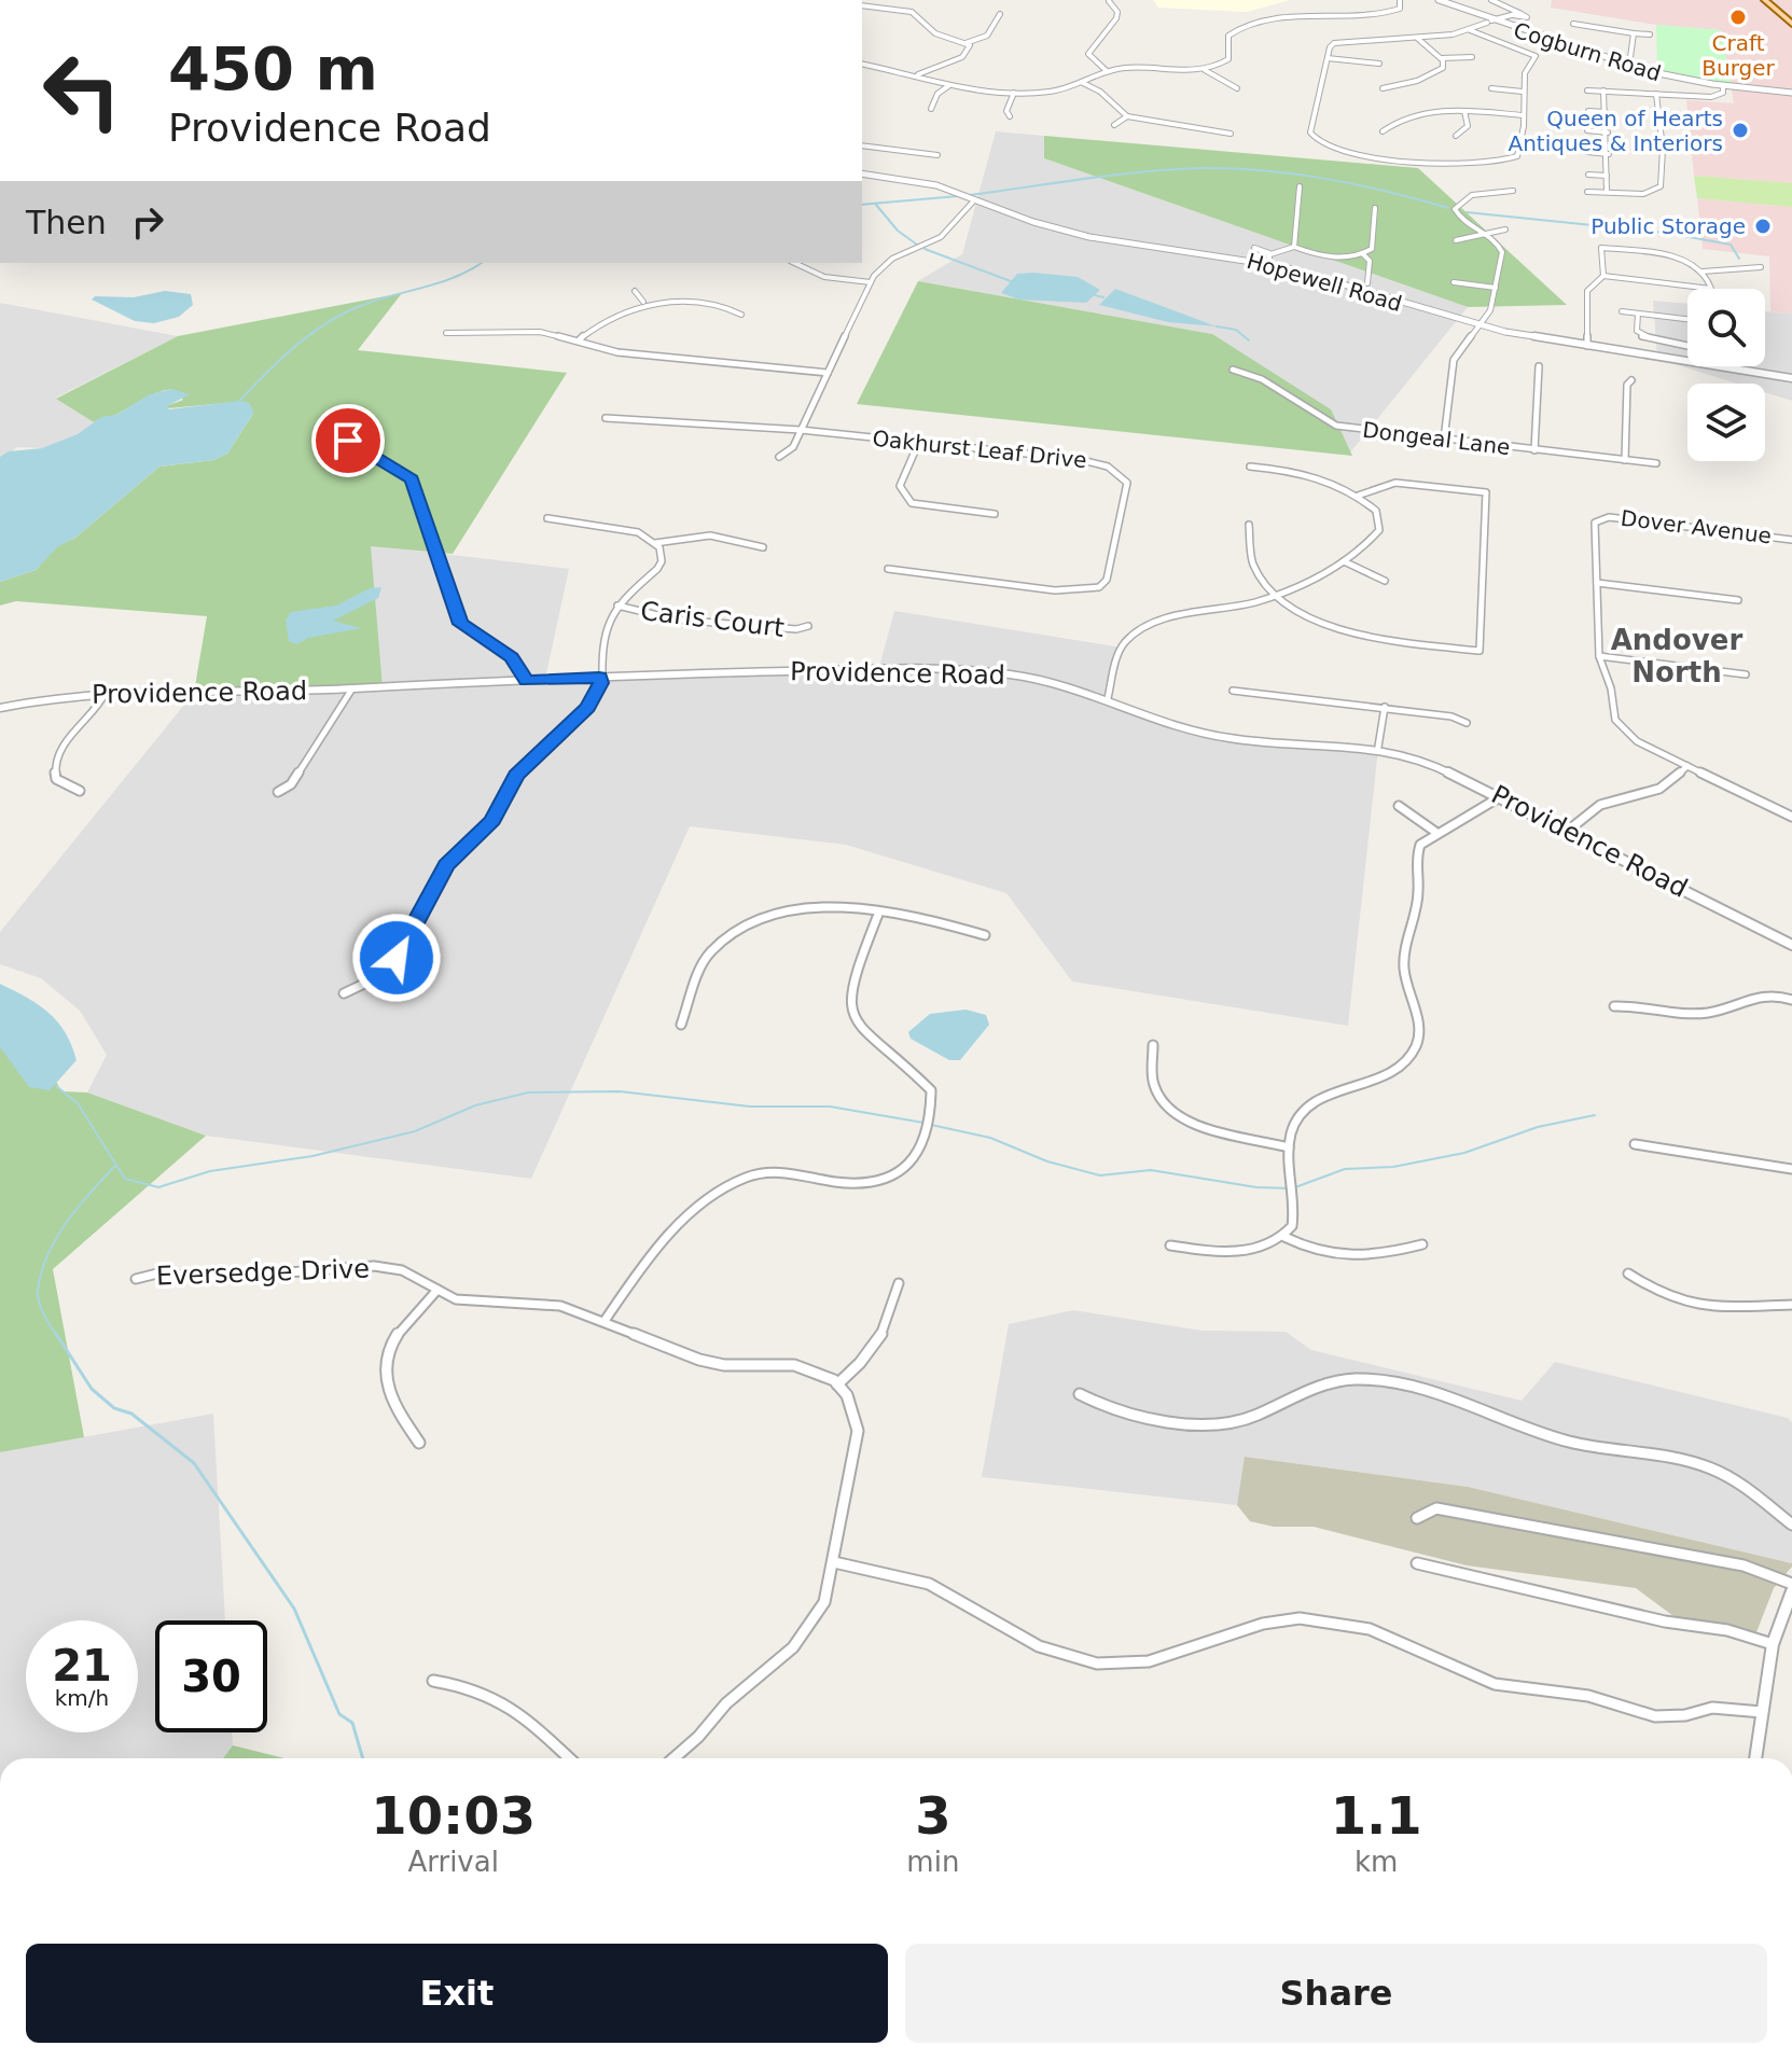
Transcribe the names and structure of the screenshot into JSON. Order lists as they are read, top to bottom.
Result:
{
  "streets": {
    "street": [
      "Cogburn Road",
      "Hopewell Road",
      "Dongeal Lane",
      "Oakhurst Leaf Drive",
      "Dover Avenue",
      "Caris Court",
      "Providence Road",
      "Eversedge Drive"
    ]
  },
  "districts": ["Andover North"],
  "places": ["Craft Burger", "Queen of Hearts Antiques & Interiors", "Public Storage"],
  "page": {
    "turn": ["450 m", "Providence Road"],
    "then": "Then",
    "speed": "21 km/h",
    "limit": "30",
    "eta": [
      "10:03",
      "Arrival",
      "3",
      "min",
      "1.1",
      "km"
    ],
    "buttons": ["Exit", "Share"]
  }
}
